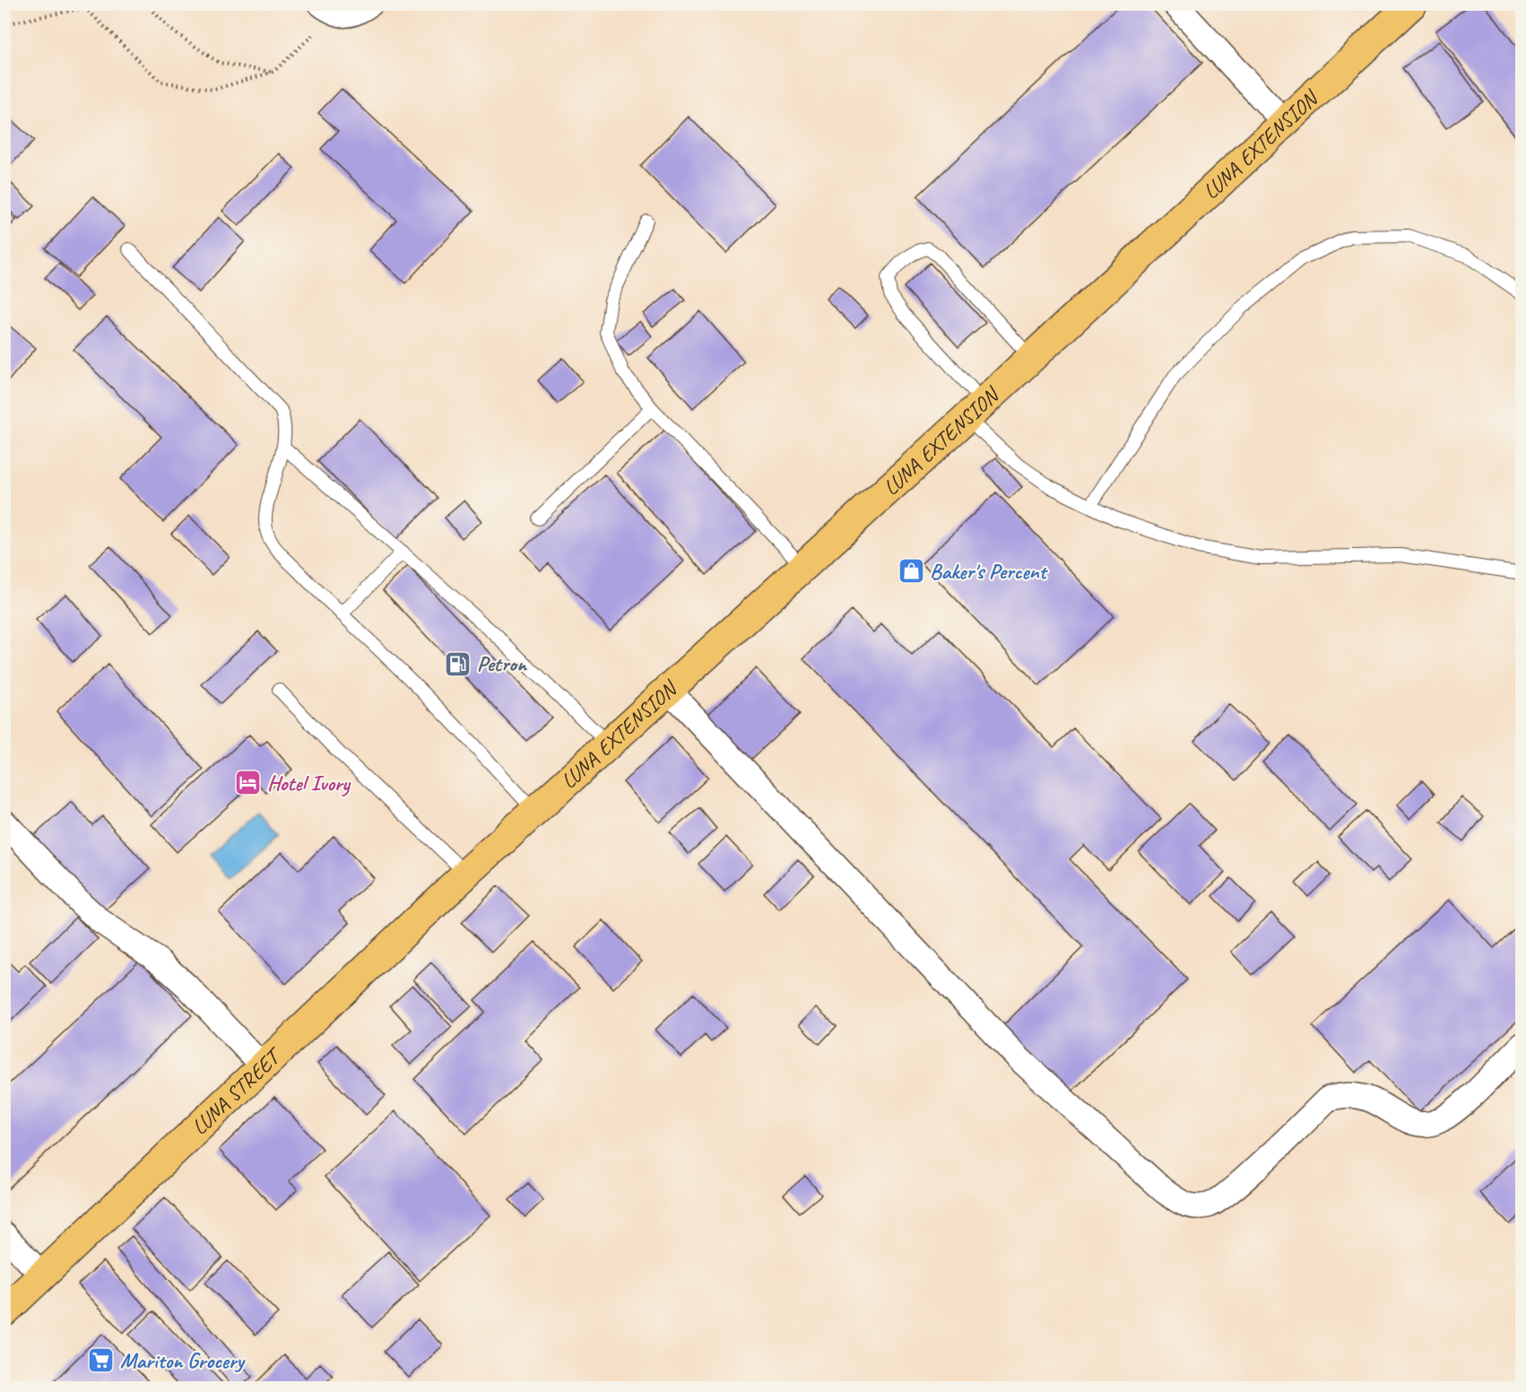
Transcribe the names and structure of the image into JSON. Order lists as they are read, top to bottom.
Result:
{
  "streets": {
    "highway": ["LUNA EXTENSION", "LUNA STREET"]
  },
  "crossings": [
    ["LUNA EXTENSION", "LUNA STREET"]
  ],
  "places": {
    "shop": ["Baker's Percent"],
    "fuel station": ["Petron"],
    "hotel": ["Hotel Ivory"],
    "supermarket": ["Mariton Grocery"]
  }
}
